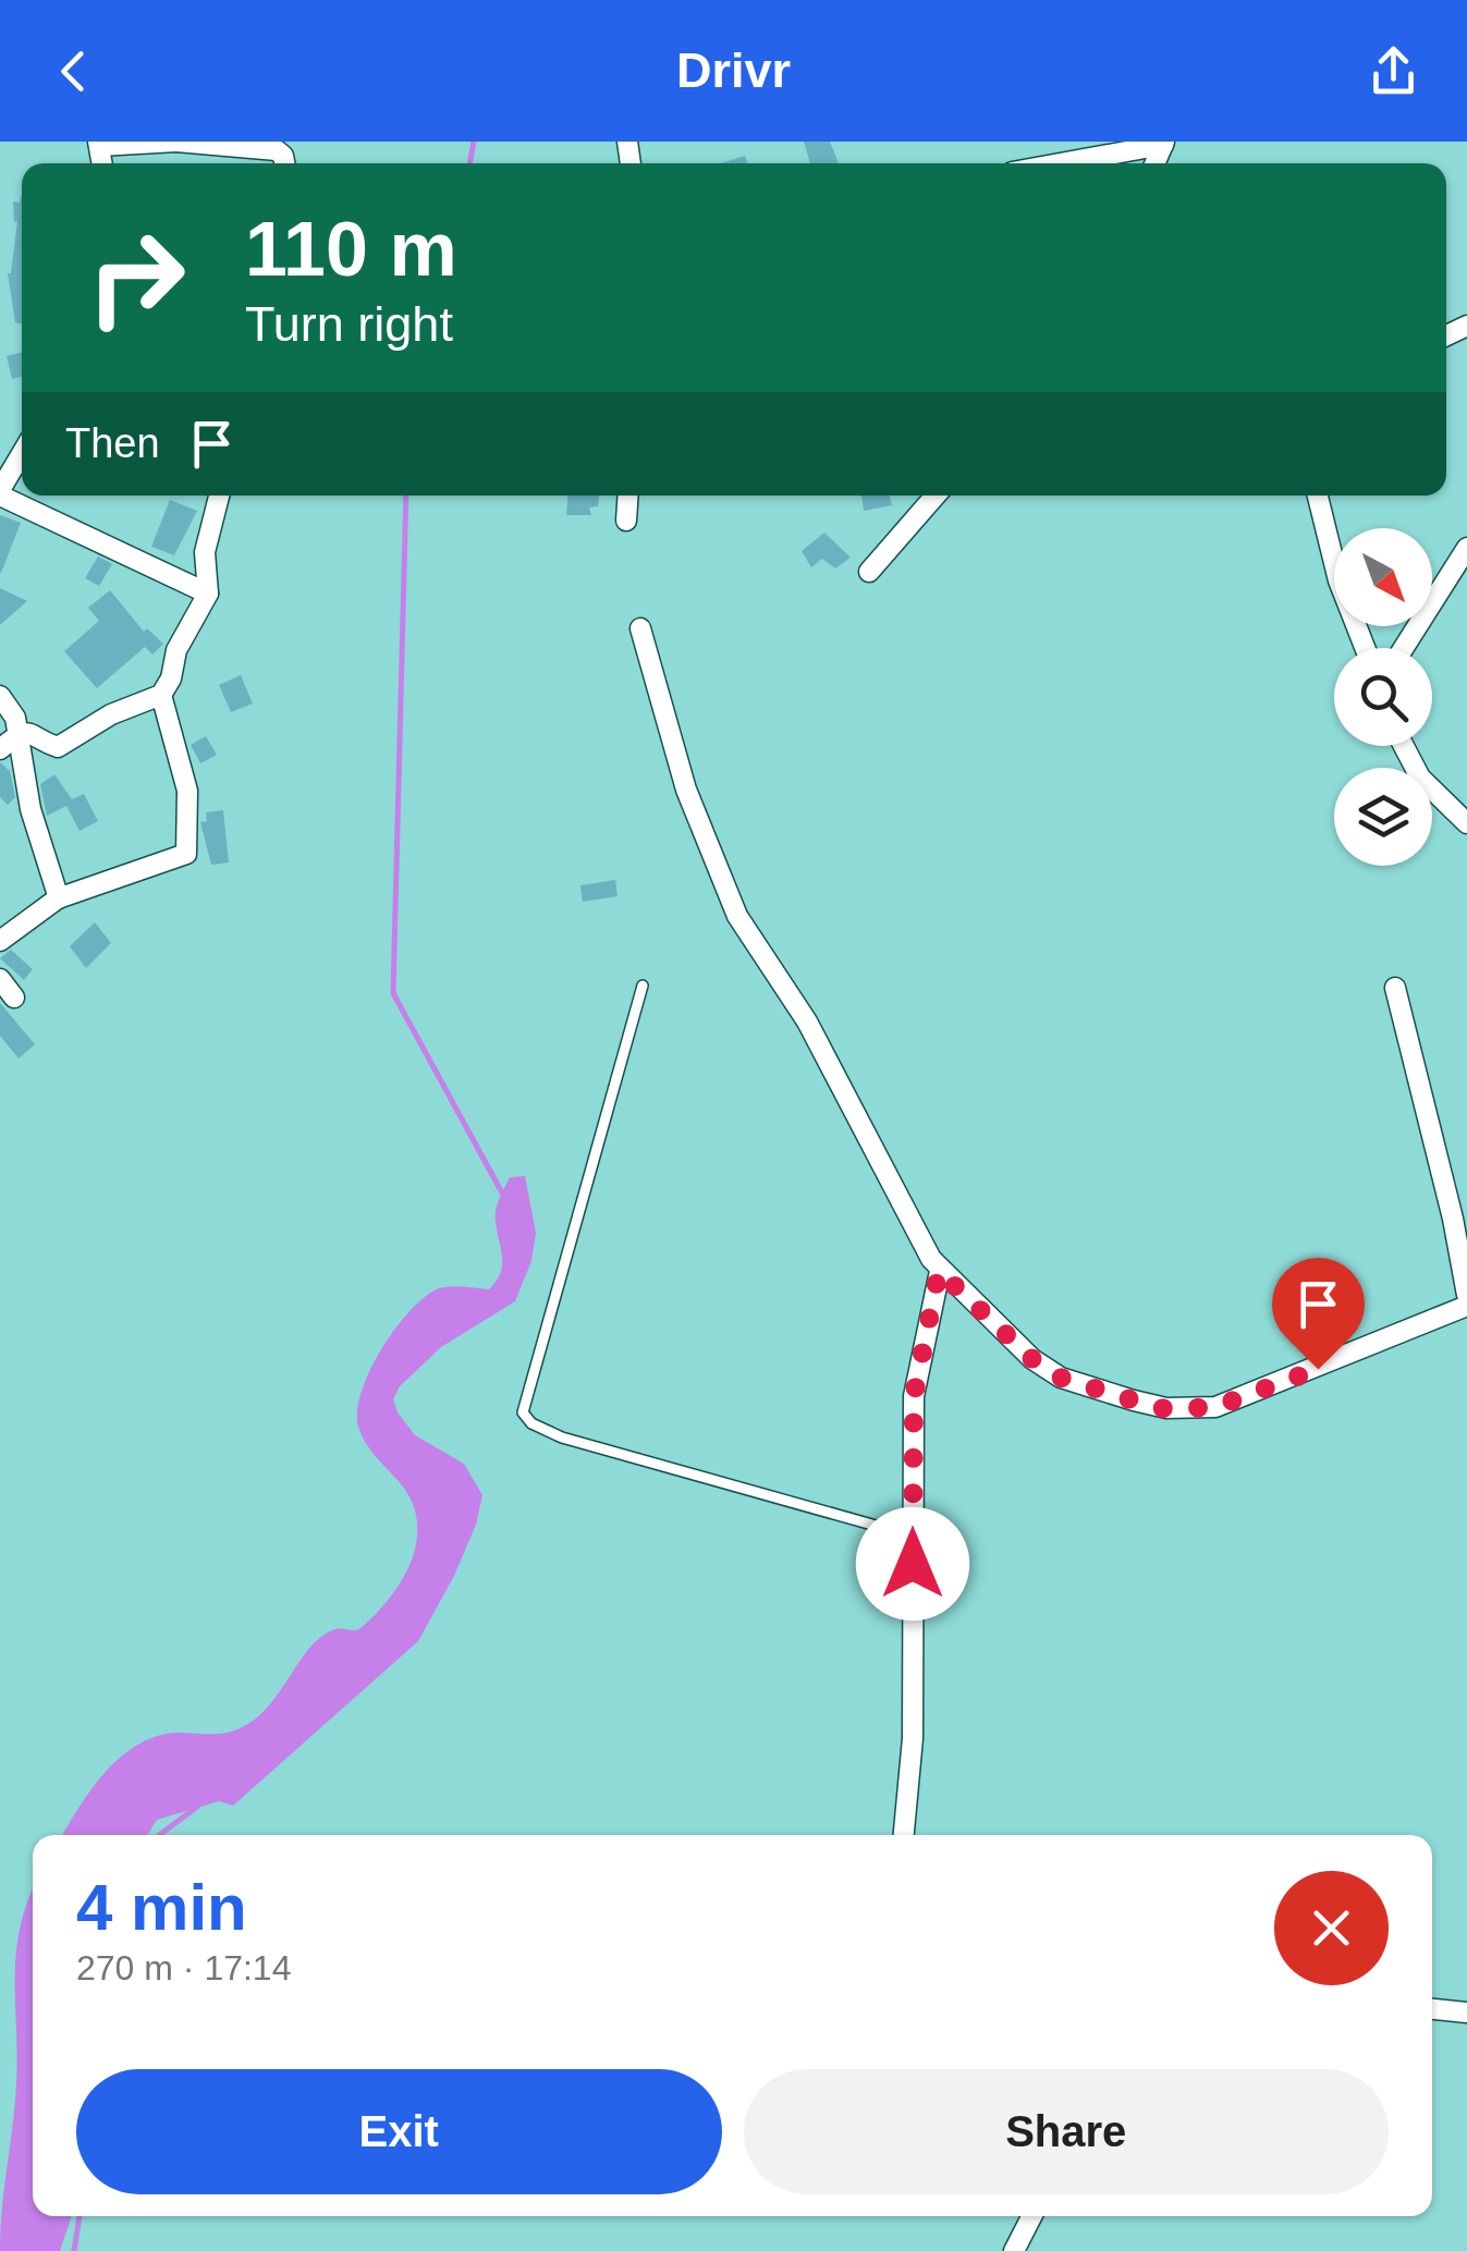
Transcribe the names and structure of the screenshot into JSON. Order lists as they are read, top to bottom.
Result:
{
  "north": "bottom right",
  "page": {
    "header": "Drivr",
    "turn": ["110 m", "Turn right"],
    "then": "Then",
    "heading": ["4 min", "270 m · 17:14"],
    "buttons": ["Exit", "Share"]
  }
}
